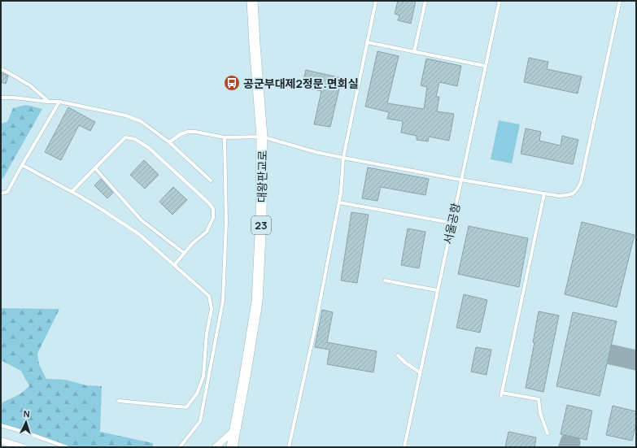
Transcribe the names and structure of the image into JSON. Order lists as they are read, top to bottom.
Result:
{
  "streets": {
    "main road": ["대왕판교로", "23"],
    "lane": ["서울공항"]
  },
  "places": {
    "bus stop": ["공군부대제2정문.면회실"]
  },
  "north": "top"
}
